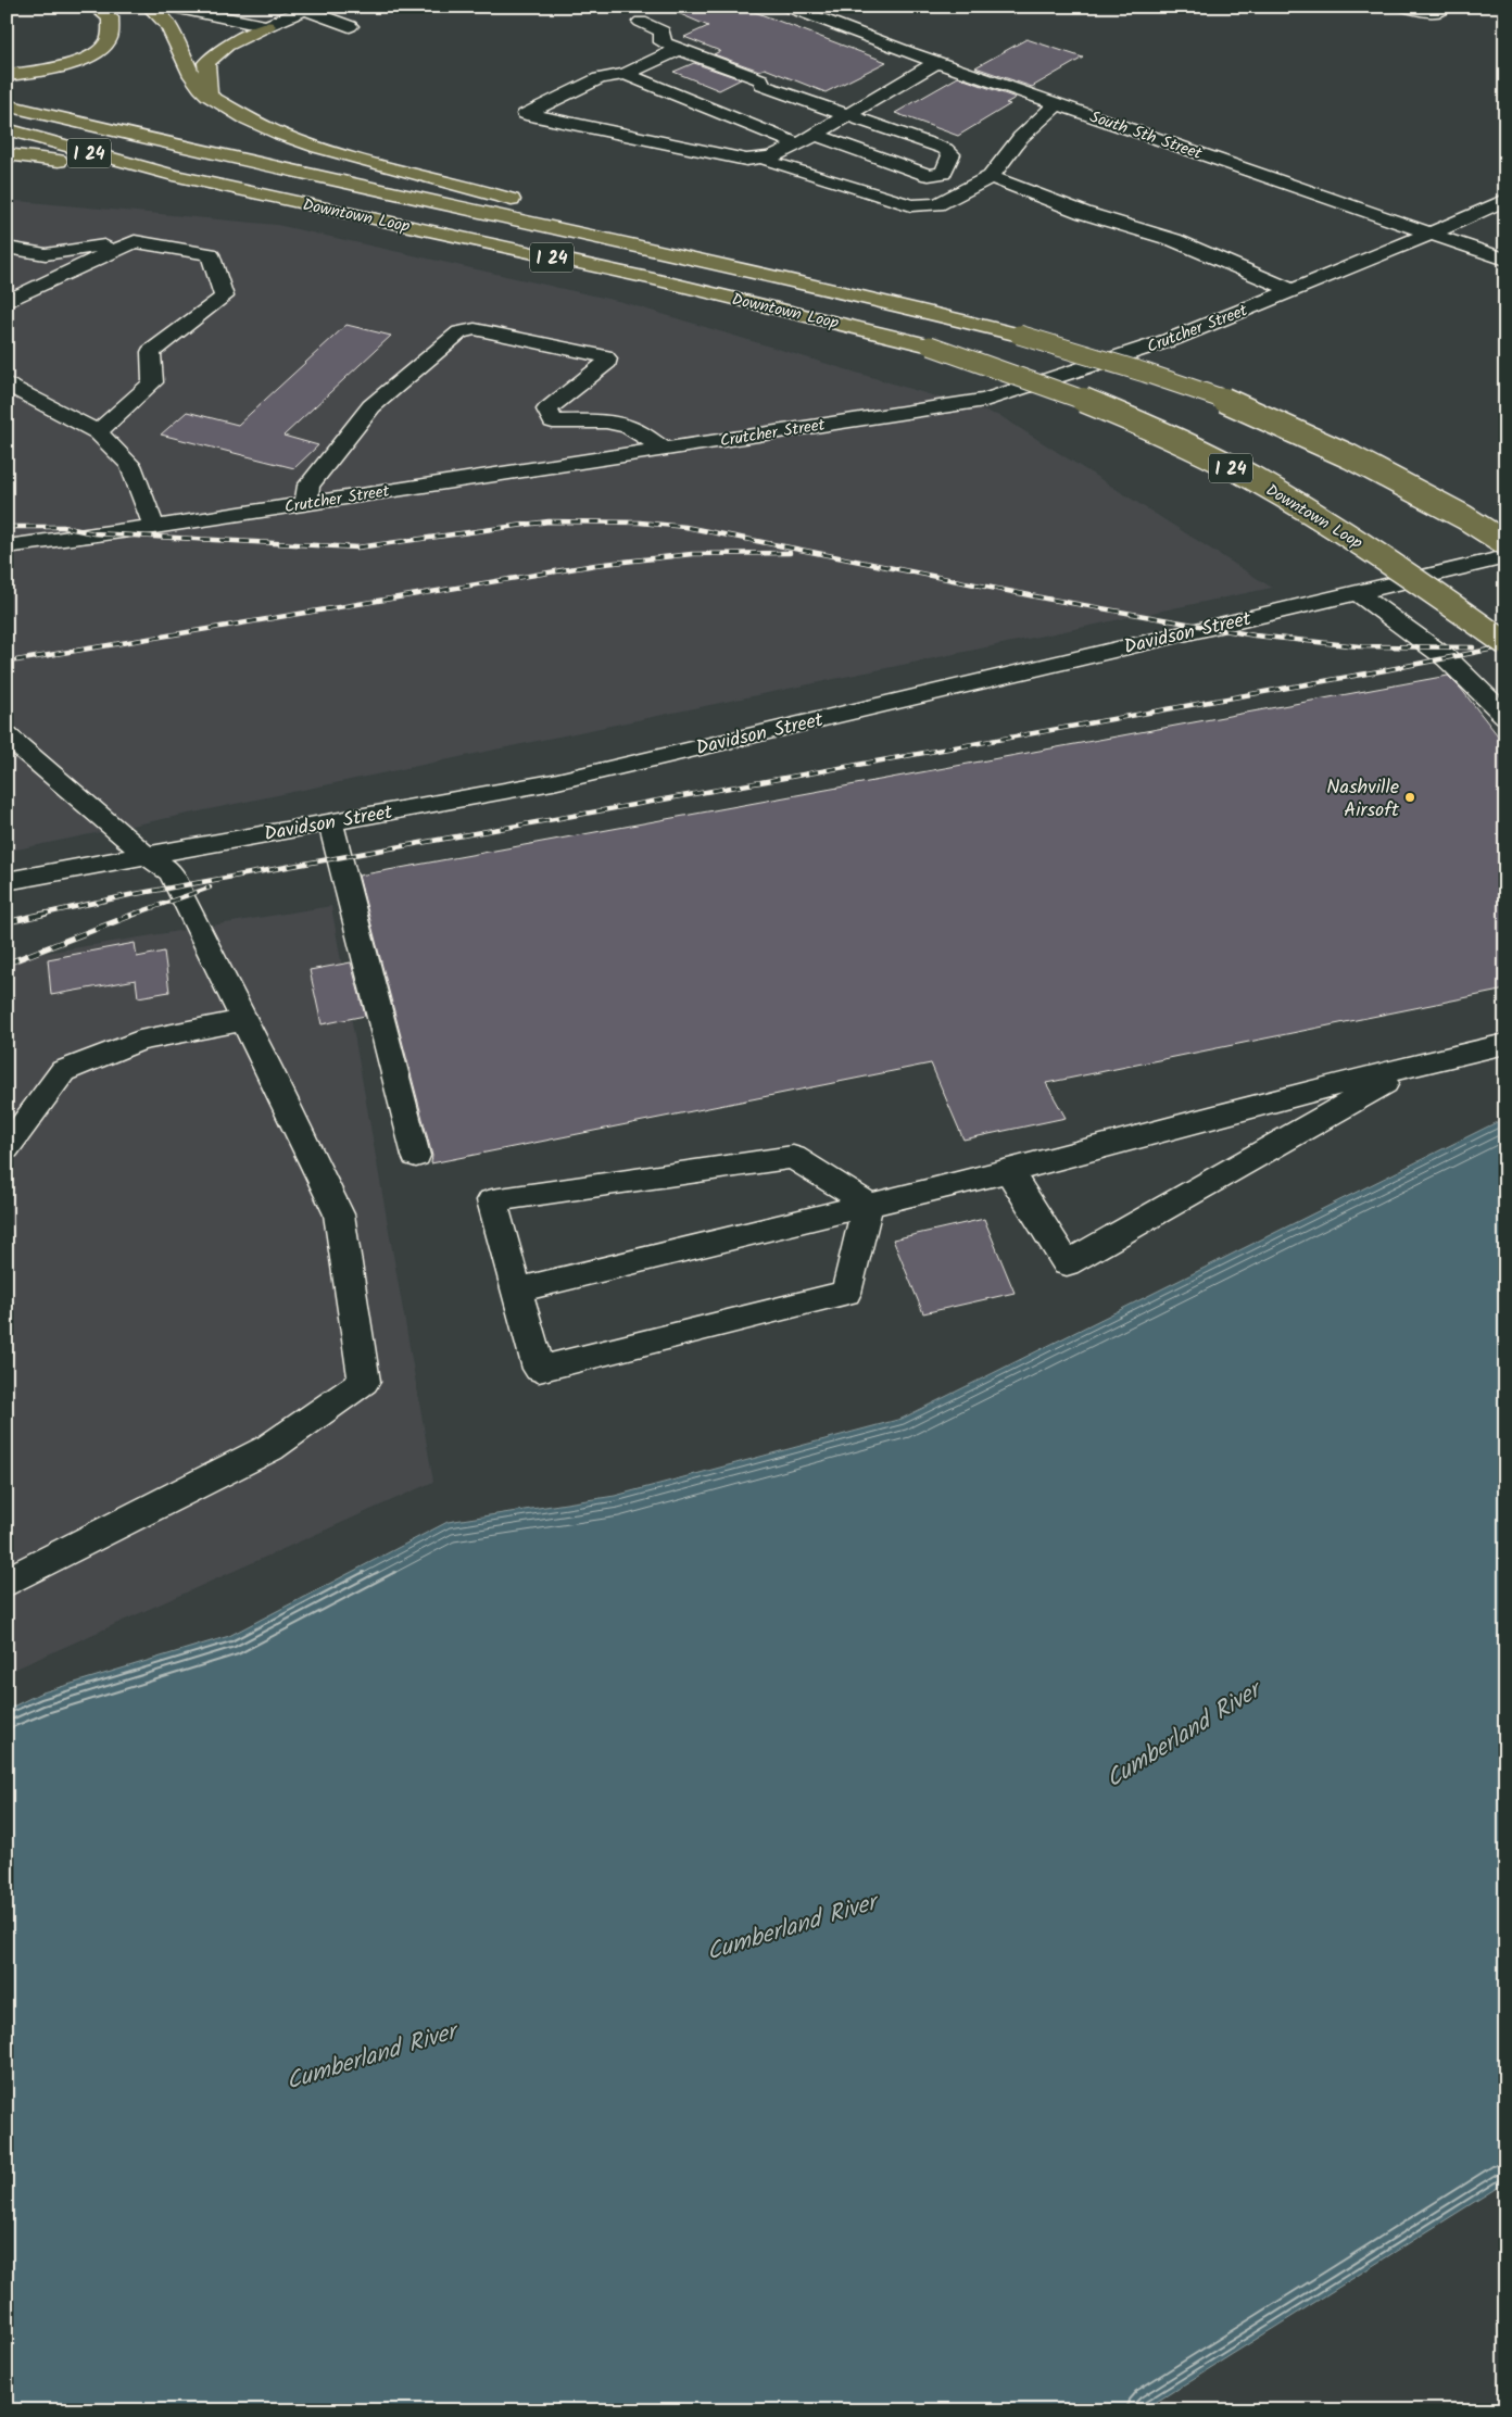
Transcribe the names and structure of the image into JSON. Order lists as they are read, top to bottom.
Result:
{
  "streets": {
    "highway": ["I 24", "Downtown Loop"],
    "street": ["South 5th Street", "Crutcher Street", "Davidson Street"]
  },
  "crossings": [
    ["South 5th Street", "Crutcher Street"]
  ],
  "water": ["Cumberland River"],
  "places": ["Nashville Airsoft"]
}
